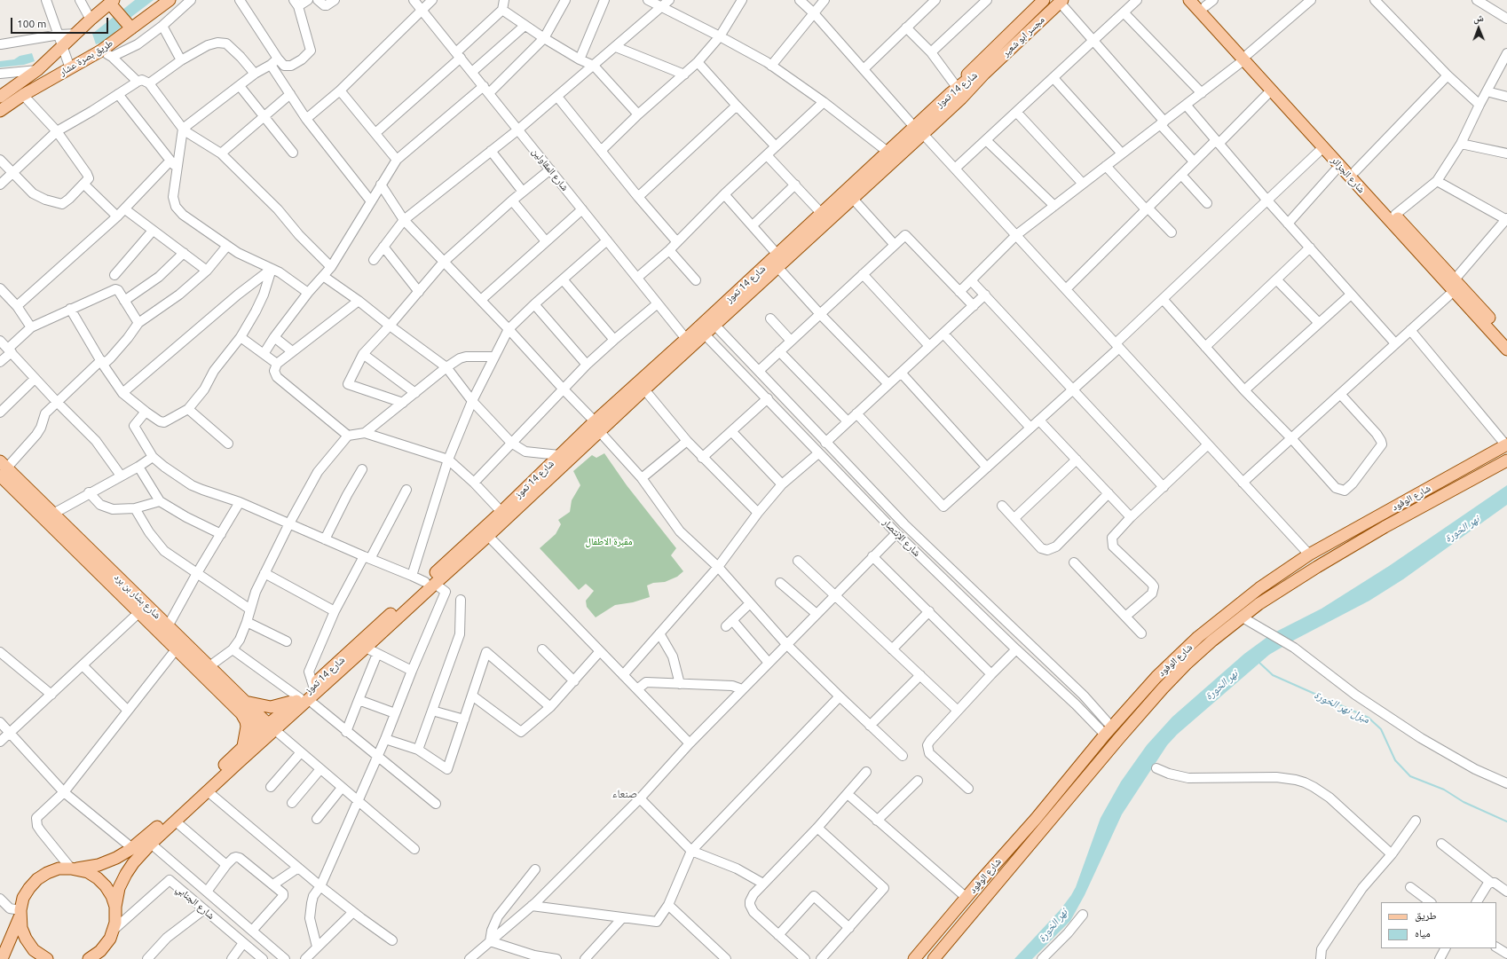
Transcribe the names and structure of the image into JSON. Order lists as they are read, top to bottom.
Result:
{
  "streets": {
    "main road": [
      "مجسر ابو شعير",
      "طريق بصرة عشار",
      "شارع 14 تموز",
      "شارع الجزائر",
      "شارع الوفود",
      "شارع بشار بن برد"
    ],
    "street": ["شارع المقاولين", "شارع الإنتصار", "شارع الجنابي"]
  },
  "crossings": [
    ["مجسر ابو شعير", "شارع 14 تموز"],
    ["شارع 14 تموز", "شارع المقاولين"],
    ["شارع 14 تموز", "شارع الإنتصار"],
    ["شارع 14 تموز", "شارع بشار بن برد"],
    ["شارع 14 تموز", "شارع الجنابي"],
    ["شارع الوفود", "شارع الإنتصار"]
  ],
  "districts": ["صنعاء"],
  "water": ["نهر الخورة", "مبزل نهر الخورة"],
  "parks": ["مقبرة الاطفال"],
  "legend": ["طريق", "مياه"],
  "scale_bar": "100 m",
  "north": "top"
}
